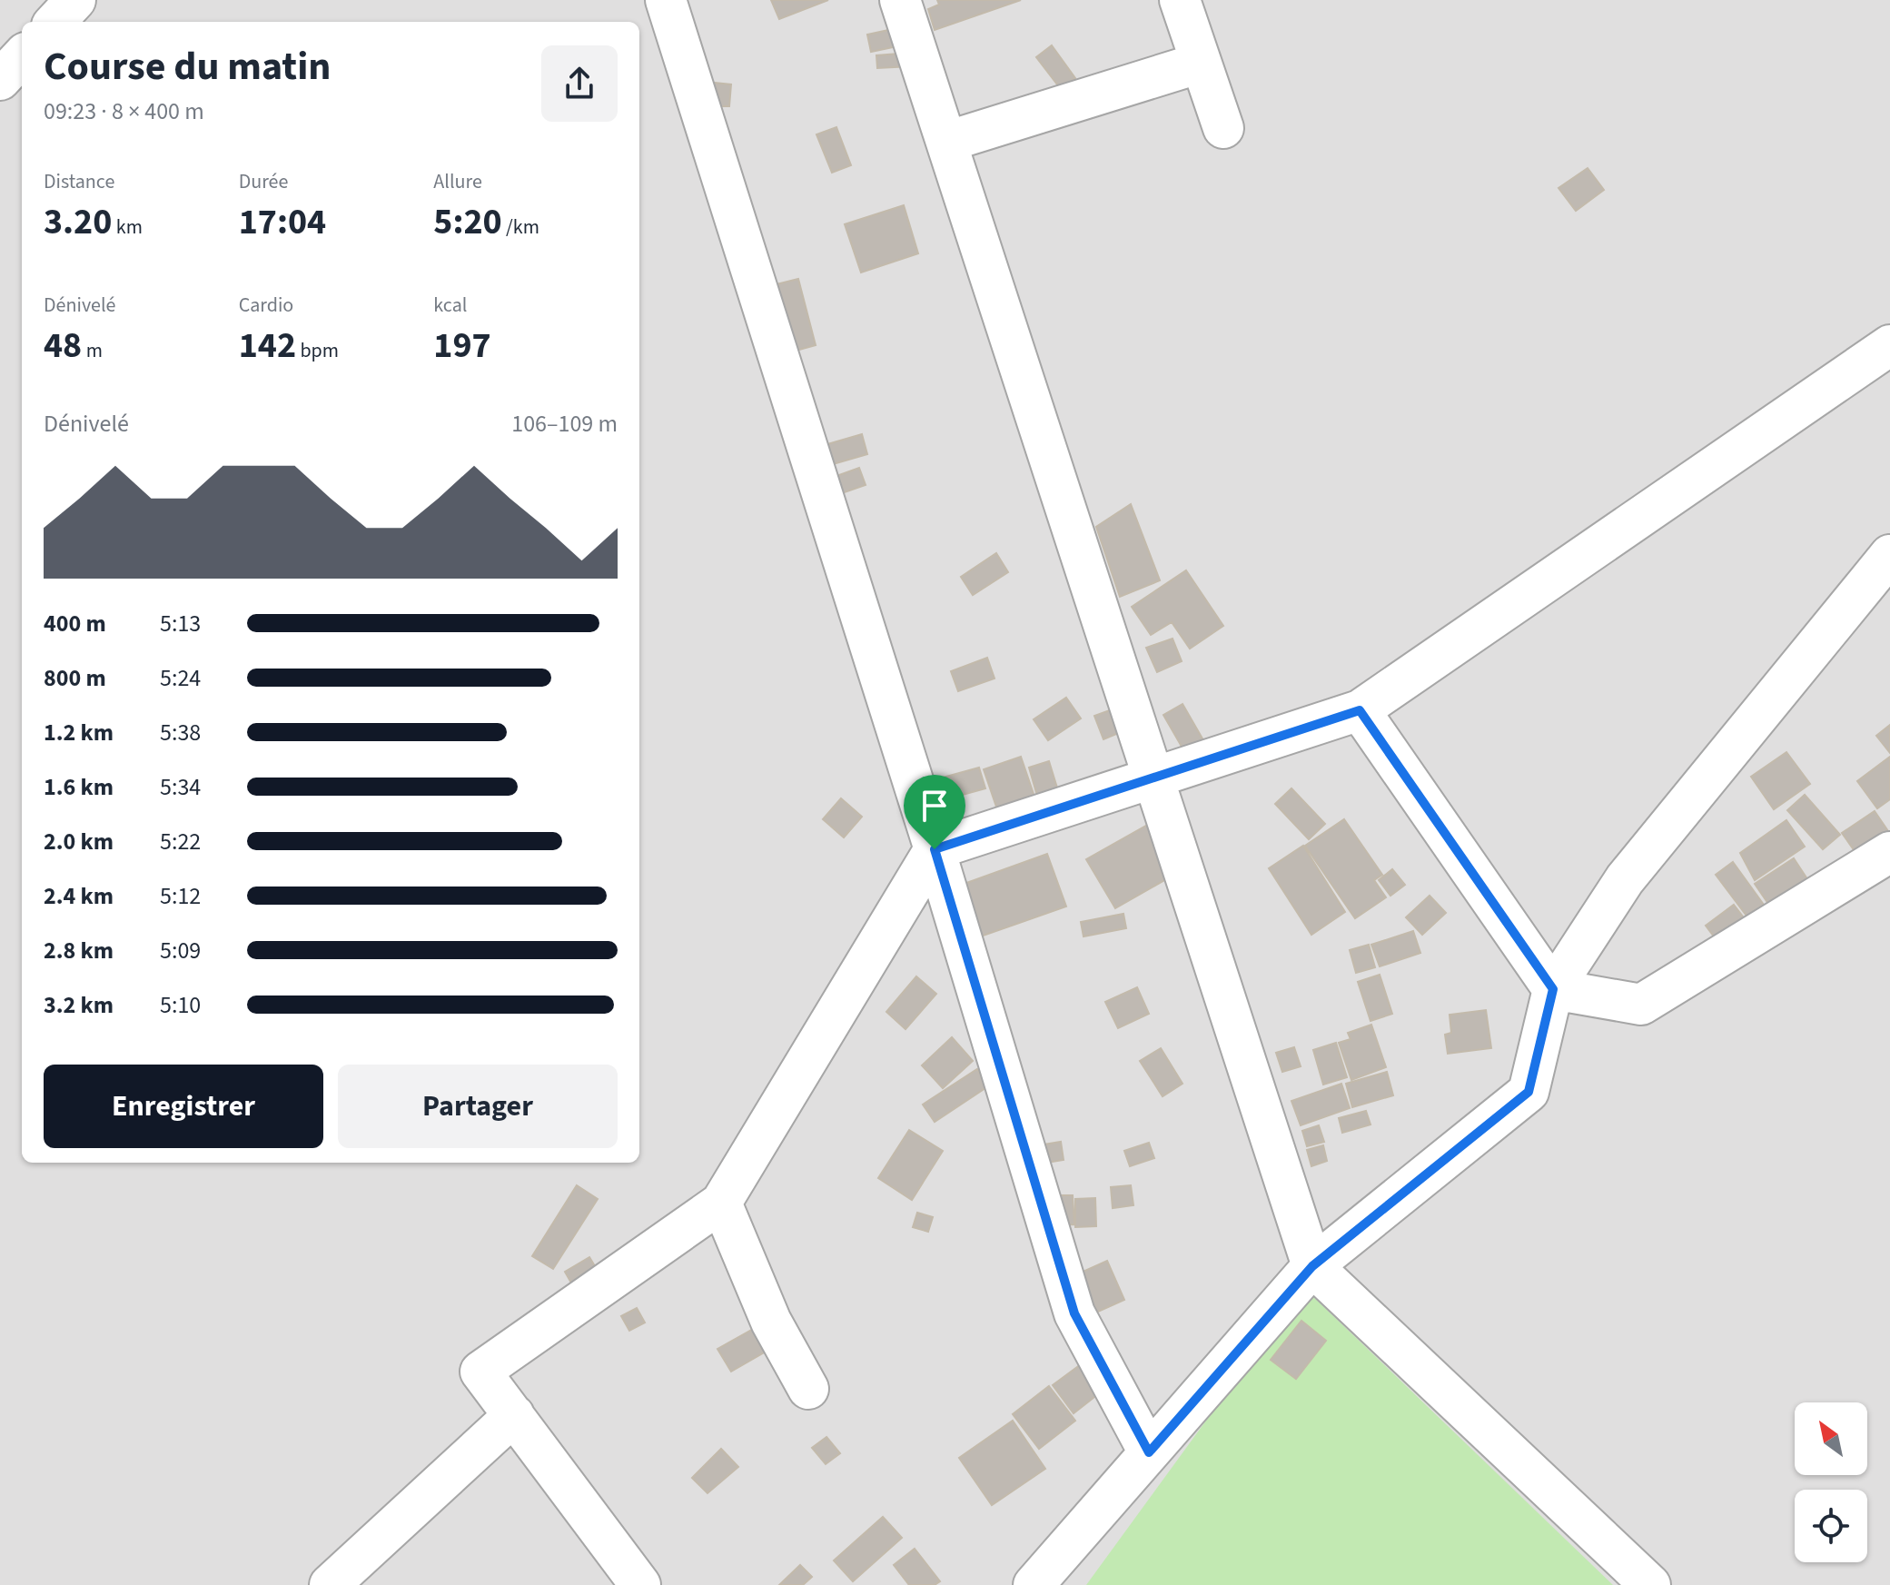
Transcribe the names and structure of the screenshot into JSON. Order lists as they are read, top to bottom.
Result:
{
  "north": "top left",
  "page": {
    "heading": ["Course du matin", "09:23 · 8 × 400 m"],
    "stats": [
      ["Distance", "3.20 km"],
      ["Durée", "17:04"],
      ["Allure", "5:20 /km"],
      ["Dénivelé", "48 m"],
      ["Cardio", "142 bpm"],
      ["kcal", "197"]
    ],
    "chart": ["Dénivelé", "106–109 m"],
    "list": [
      {
        "name": "400 m",
        "note": "5:13"
      },
      {
        "name": "800 m",
        "note": "5:24"
      },
      {
        "name": "1.2 km",
        "note": "5:38"
      },
      {
        "name": "1.6 km",
        "note": "5:34"
      },
      {
        "name": "2.0 km",
        "note": "5:22"
      },
      {
        "name": "2.4 km",
        "note": "5:12"
      },
      {
        "name": "2.8 km",
        "note": "5:09"
      },
      {
        "name": "3.2 km",
        "note": "5:10"
      }
    ],
    "buttons": ["Enregistrer", "Partager"]
  }
}
